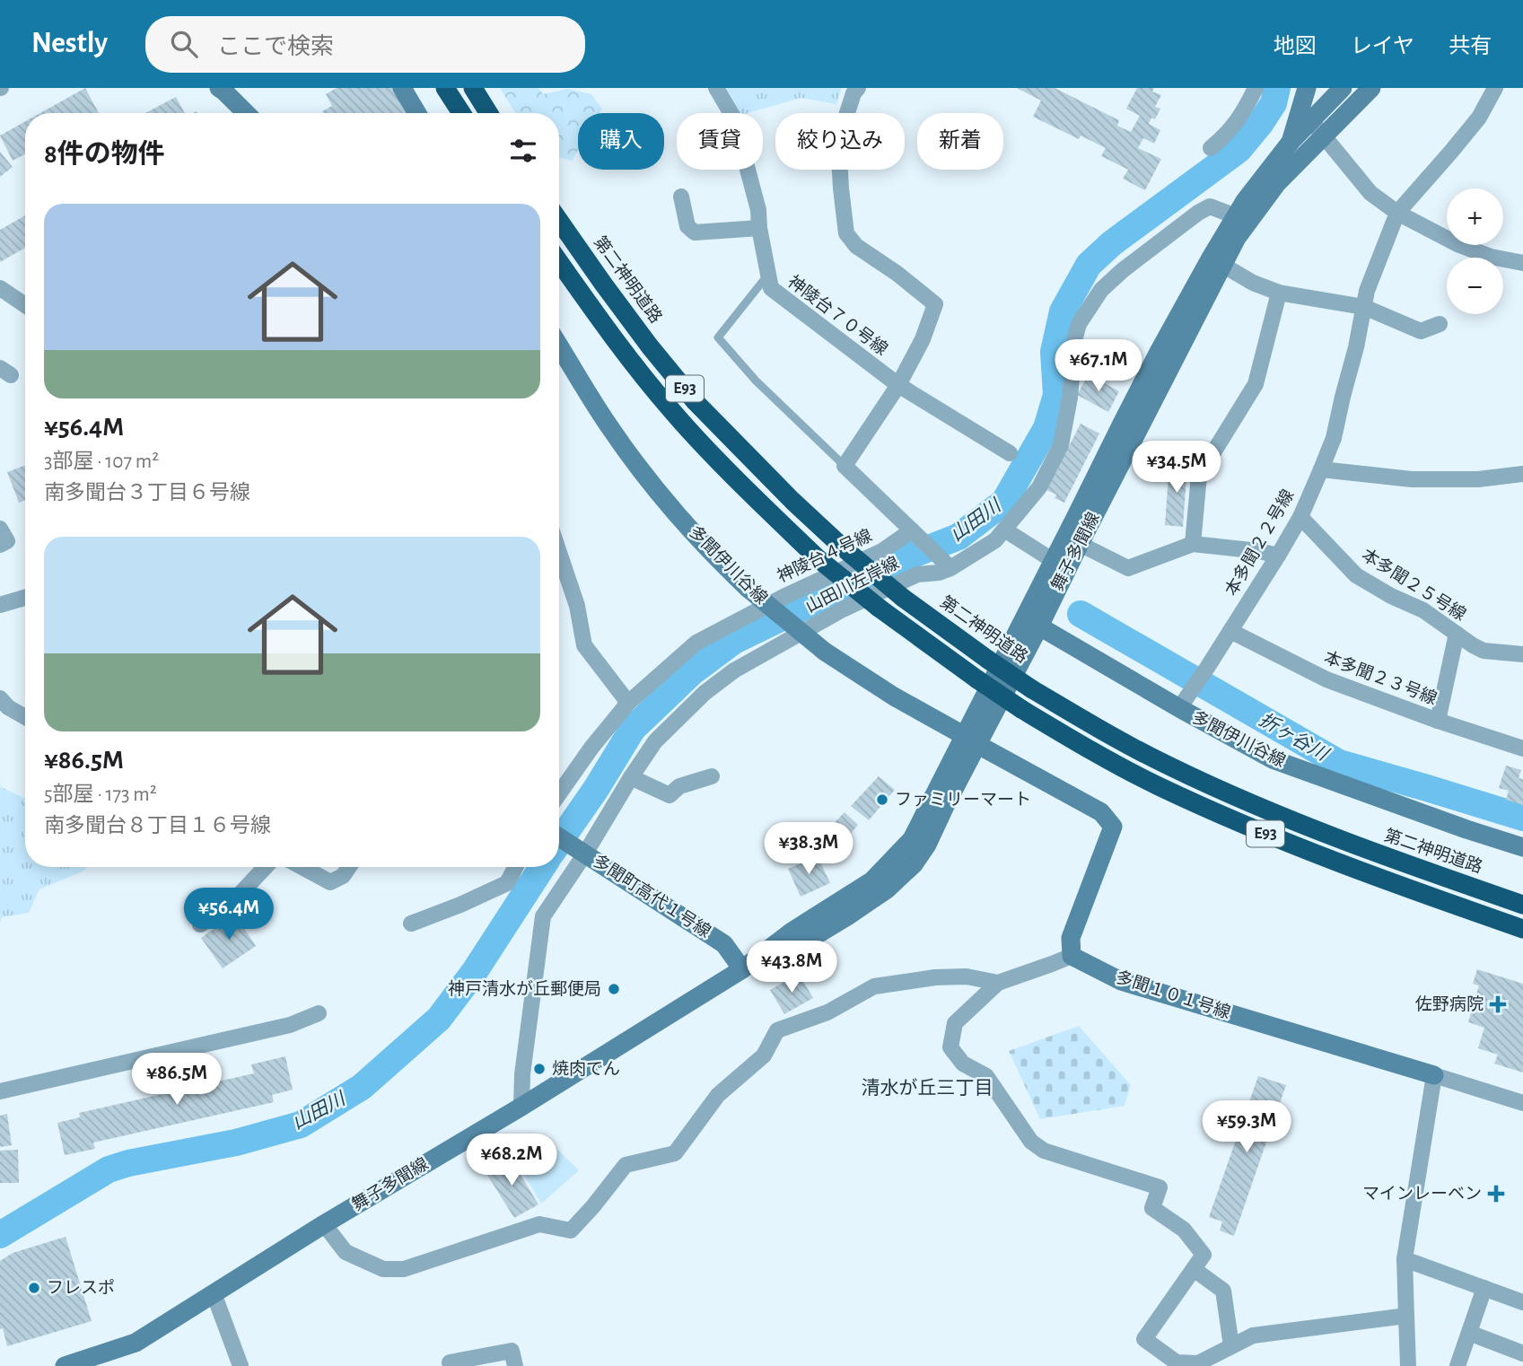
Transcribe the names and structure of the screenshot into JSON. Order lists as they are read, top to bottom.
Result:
{
  "streets": {
    "highway": ["第二神明道路", "E93"],
    "street": [
      "神陵台７０号線",
      "本多聞２２号線",
      "舞子多聞線",
      "神陵台４号線",
      "多聞伊川谷線",
      "山田川左岸線",
      "本多聞２５号線",
      "本多聞２３号線",
      "多聞町高代１号線",
      "多聞１０１号線"
    ]
  },
  "crossings": [
    ["本多聞２２号線", "多聞伊川谷線"],
    ["本多聞２２号線", "本多聞２５号線"],
    ["本多聞２２号線", "本多聞２３号線"],
    ["舞子多聞線", "多聞伊川谷線"],
    ["舞子多聞線", "山田川左岸線"],
    ["舞子多聞線", "多聞町高代１号線"],
    ["山田川左岸線", "多聞町高代１号線"]
  ],
  "districts": ["清水が丘三丁目"],
  "water": ["山田川", "折ヶ谷川"],
  "places": {
    "other": [
      "ファミリーマート",
      "神戸清水が丘郵便局",
      "焼肉でん",
      "フレスポ"
    ],
    "health": ["佐野病院", "マインレーベン"]
  },
  "page": {
    "header": "Nestly",
    "search": "ここで検索",
    "nav": ["地図", "レイヤ", "共有"],
    "chip": [
      "購入",
      "賃貸",
      "絞り込み",
      "新着"
    ],
    "heading": "8件の物件",
    "map_buttons": ["+", "−"],
    "list": [
      {
        "name": "¥56.4M",
        "note": "3部屋 · 107 m² · 南多聞台３丁目６号線"
      },
      {
        "name": "¥86.5M",
        "note": "5部屋 · 173 m² · 南多聞台８丁目１６号線"
      }
    ],
    "price": [
      "¥67.1M",
      "¥34.5M",
      "¥38.3M",
      "¥56.4M",
      "¥43.8M",
      "¥86.5M",
      "¥59.3M",
      "¥68.2M"
    ]
  }
}
